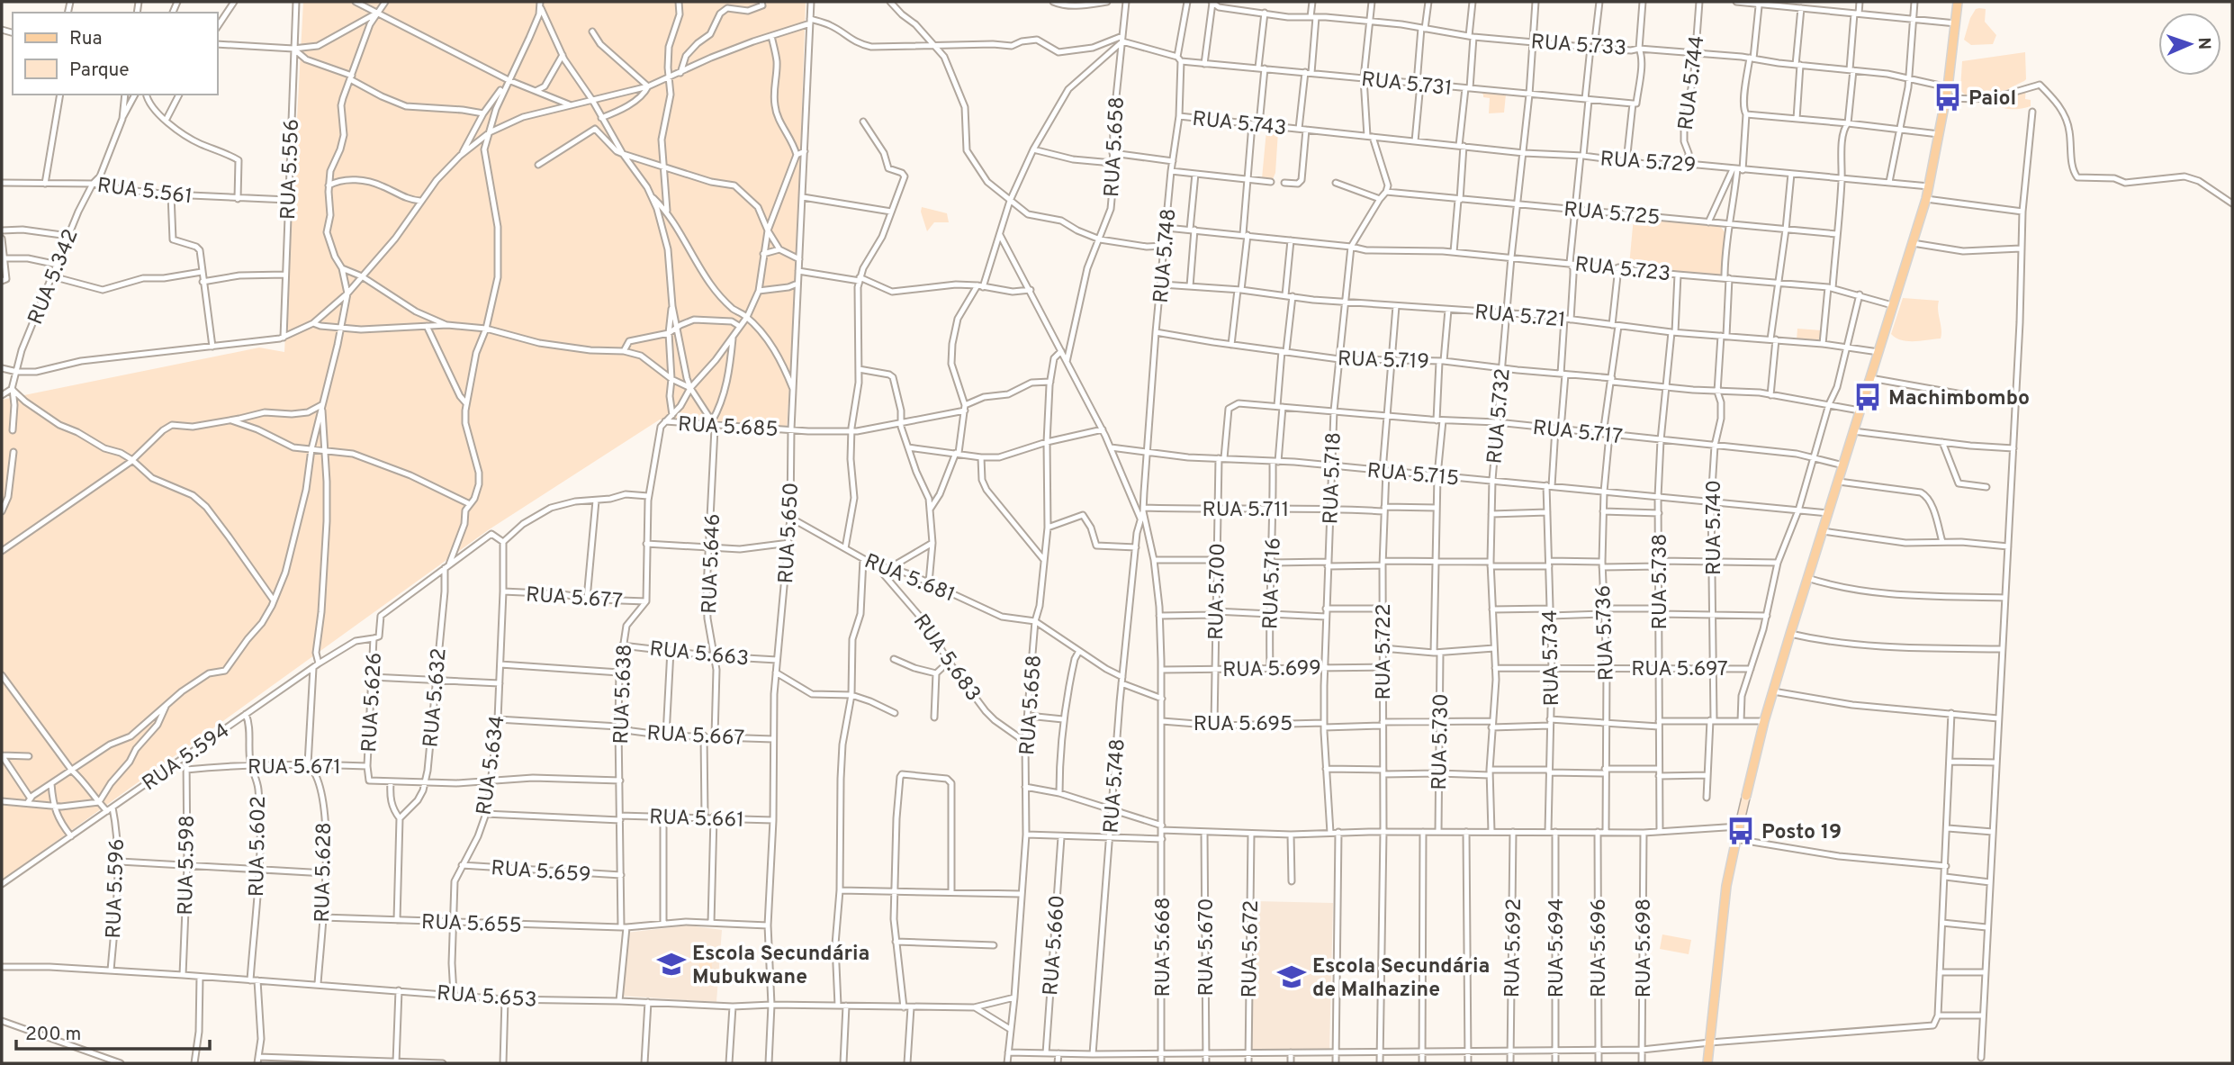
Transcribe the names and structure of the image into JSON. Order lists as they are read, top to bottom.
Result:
{
  "streets": {
    "street": [
      "RUA 5.733",
      "RUA 5.731",
      "RUA 5.744",
      "RUA 5.743",
      "RUA 5.658",
      "RUA 5.729",
      "RUA 5.556",
      "RUA 5.561",
      "RUA 5.725",
      "RUA 5.748",
      "RUA 5.723",
      "RUA 5.342",
      "RUA 5.721",
      "RUA 5.719",
      "RUA 5.732",
      "RUA 5.685",
      "RUA 5.717",
      "RUA 5.715",
      "RUA 5.718",
      "RUA 5.711",
      "RUA 5.740",
      "RUA 5.650",
      "RUA 5.646",
      "RUA 5.681",
      "RUA 5.738",
      "RUA 5.716",
      "RUA 5.700",
      "RUA 5.677",
      "RUA 5.736",
      "RUA 5.722",
      "RUA 5.663",
      "RUA 5.683",
      "RUA 5.734",
      "RUA 5.699",
      "RUA 5.697",
      "RUA 5.638",
      "RUA 5.632",
      "RUA 5.626",
      "RUA 5.695",
      "RUA 5.667",
      "RUA 5.730",
      "RUA 5.594",
      "RUA 5.634",
      "RUA 5.671",
      "RUA 5.661",
      "RUA 5.602",
      "RUA 5.598",
      "RUA 5.659",
      "RUA 5.628",
      "RUA 5.596",
      "RUA 5.655",
      "RUA 5.660",
      "RUA 5.668",
      "RUA 5.670",
      "RUA 5.692",
      "RUA 5.694",
      "RUA 5.696",
      "RUA 5.698",
      "RUA 5.672",
      "RUA 5.653"
    ]
  },
  "crossings": [
    ["RUA 5.733", "RUA 5.744"],
    ["RUA 5.733", "RUA 5.732"],
    ["RUA 5.733", "RUA 5.740"],
    ["RUA 5.731", "RUA 5.658"],
    ["RUA 5.731", "RUA 5.748"],
    ["RUA 5.731", "RUA 5.732"],
    ["RUA 5.744", "RUA 5.729"],
    ["RUA 5.743", "RUA 5.729"],
    ["RUA 5.743", "RUA 5.748"],
    ["RUA 5.658", "RUA 5.685"],
    ["RUA 5.658", "RUA 5.681"],
    ["RUA 5.658", "RUA 5.683"],
    ["RUA 5.658", "RUA 5.653"],
    ["RUA 5.729", "RUA 5.732"],
    ["RUA 5.729", "RUA 5.740"],
    ["RUA 5.729", "RUA 5.734"],
    ["RUA 5.556", "RUA 5.561"],
    ["RUA 5.561", "RUA 5.342"],
    ["RUA 5.725", "RUA 5.732"],
    ["RUA 5.725", "RUA 5.718"],
    ["RUA 5.725", "RUA 5.740"],
    ["RUA 5.725", "RUA 5.734"],
    ["RUA 5.748", "RUA 5.723"],
    ["RUA 5.748", "RUA 5.721"],
    ["RUA 5.748", "RUA 5.719"],
    ["RUA 5.748", "RUA 5.715"],
    ["RUA 5.748", "RUA 5.711"],
    ["RUA 5.748", "RUA 5.699"],
    ["RUA 5.748", "RUA 5.695"],
    ["RUA 5.748", "RUA 5.668"],
    ["RUA 5.723", "RUA 5.732"],
    ["RUA 5.723", "RUA 5.718"],
    ["RUA 5.723", "RUA 5.740"],
    ["RUA 5.723", "RUA 5.738"],
    ["RUA 5.723", "RUA 5.736"],
    ["RUA 5.723", "RUA 5.734"],
    ["RUA 5.721", "RUA 5.732"],
    ["RUA 5.721", "RUA 5.718"],
    ["RUA 5.721", "RUA 5.740"],
    ["RUA 5.721", "RUA 5.738"],
    ["RUA 5.721", "RUA 5.716"],
    ["RUA 5.721", "RUA 5.736"],
    ["RUA 5.721", "RUA 5.722"],
    ["RUA 5.721", "RUA 5.734"],
    ["RUA 5.719", "RUA 5.732"],
    ["RUA 5.719", "RUA 5.718"],
    ["RUA 5.719", "RUA 5.740"],
    ["RUA 5.719", "RUA 5.738"],
    ["RUA 5.719", "RUA 5.716"],
    ["RUA 5.719", "RUA 5.736"],
    ["RUA 5.719", "RUA 5.722"],
    ["RUA 5.719", "RUA 5.734"],
    ["RUA 5.732", "RUA 5.717"],
    ["RUA 5.732", "RUA 5.715"],
    ["RUA 5.732", "RUA 5.697"],
    ["RUA 5.685", "RUA 5.650"],
    ["RUA 5.685", "RUA 5.646"],
    ["RUA 5.717", "RUA 5.718"],
    ["RUA 5.717", "RUA 5.740"],
    ["RUA 5.717", "RUA 5.738"],
    ["RUA 5.717", "RUA 5.716"],
    ["RUA 5.717", "RUA 5.700"],
    ["RUA 5.717", "RUA 5.736"],
    ["RUA 5.717", "RUA 5.722"],
    ["RUA 5.717", "RUA 5.734"],
    ["RUA 5.715", "RUA 5.718"],
    ["RUA 5.715", "RUA 5.740"],
    ["RUA 5.715", "RUA 5.738"],
    ["RUA 5.715", "RUA 5.716"],
    ["RUA 5.715", "RUA 5.700"],
    ["RUA 5.715", "RUA 5.736"],
    ["RUA 5.715", "RUA 5.722"],
    ["RUA 5.715", "RUA 5.734"],
    ["RUA 5.715", "RUA 5.730"],
    ["RUA 5.718", "RUA 5.711"],
    ["RUA 5.718", "RUA 5.699"],
    ["RUA 5.718", "RUA 5.695"],
    ["RUA 5.711", "RUA 5.716"],
    ["RUA 5.711", "RUA 5.700"],
    ["RUA 5.711", "RUA 5.722"],
    ["RUA 5.711", "RUA 5.730"],
    ["RUA 5.740", "RUA 5.697"],
    ["RUA 5.650", "RUA 5.681"],
    ["RUA 5.650", "RUA 5.663"],
    ["RUA 5.650", "RUA 5.667"],
    ["RUA 5.650", "RUA 5.661"],
    ["RUA 5.650", "RUA 5.655"],
    ["RUA 5.650", "RUA 5.653"],
    ["RUA 5.646", "RUA 5.663"],
    ["RUA 5.646", "RUA 5.667"],
    ["RUA 5.681", "RUA 5.683"],
    ["RUA 5.738", "RUA 5.697"],
    ["RUA 5.716", "RUA 5.699"],
    ["RUA 5.700", "RUA 5.699"],
    ["RUA 5.700", "RUA 5.695"],
    ["RUA 5.677", "RUA 5.638"],
    ["RUA 5.677", "RUA 5.634"],
    ["RUA 5.736", "RUA 5.697"],
    ["RUA 5.722", "RUA 5.699"],
    ["RUA 5.722", "RUA 5.695"],
    ["RUA 5.663", "RUA 5.638"],
    ["RUA 5.734", "RUA 5.697"],
    ["RUA 5.638", "RUA 5.667"],
    ["RUA 5.638", "RUA 5.661"],
    ["RUA 5.638", "RUA 5.659"],
    ["RUA 5.638", "RUA 5.655"],
    ["RUA 5.638", "RUA 5.653"],
    ["RUA 5.626", "RUA 5.594"],
    ["RUA 5.626", "RUA 5.671"],
    ["RUA 5.667", "RUA 5.634"],
    ["RUA 5.594", "RUA 5.602"],
    ["RUA 5.594", "RUA 5.598"],
    ["RUA 5.594", "RUA 5.596"],
    ["RUA 5.634", "RUA 5.661"],
    ["RUA 5.634", "RUA 5.659"],
    ["RUA 5.634", "RUA 5.655"],
    ["RUA 5.634", "RUA 5.653"],
    ["RUA 5.671", "RUA 5.602"],
    ["RUA 5.671", "RUA 5.598"],
    ["RUA 5.671", "RUA 5.628"],
    ["RUA 5.602", "RUA 5.653"],
    ["RUA 5.598", "RUA 5.653"],
    ["RUA 5.628", "RUA 5.655"],
    ["RUA 5.628", "RUA 5.653"],
    ["RUA 5.596", "RUA 5.653"]
  ],
  "places": {
    "bus stop": ["Paiol", "Machimbombo", "Posto 19"],
    "school or university": ["Escola Secundária Mubukwane", "Escola Secundária de Malhazine"]
  },
  "legend": ["Rua", "Parque"],
  "scale_bar": "200 m",
  "north": "right"
}
